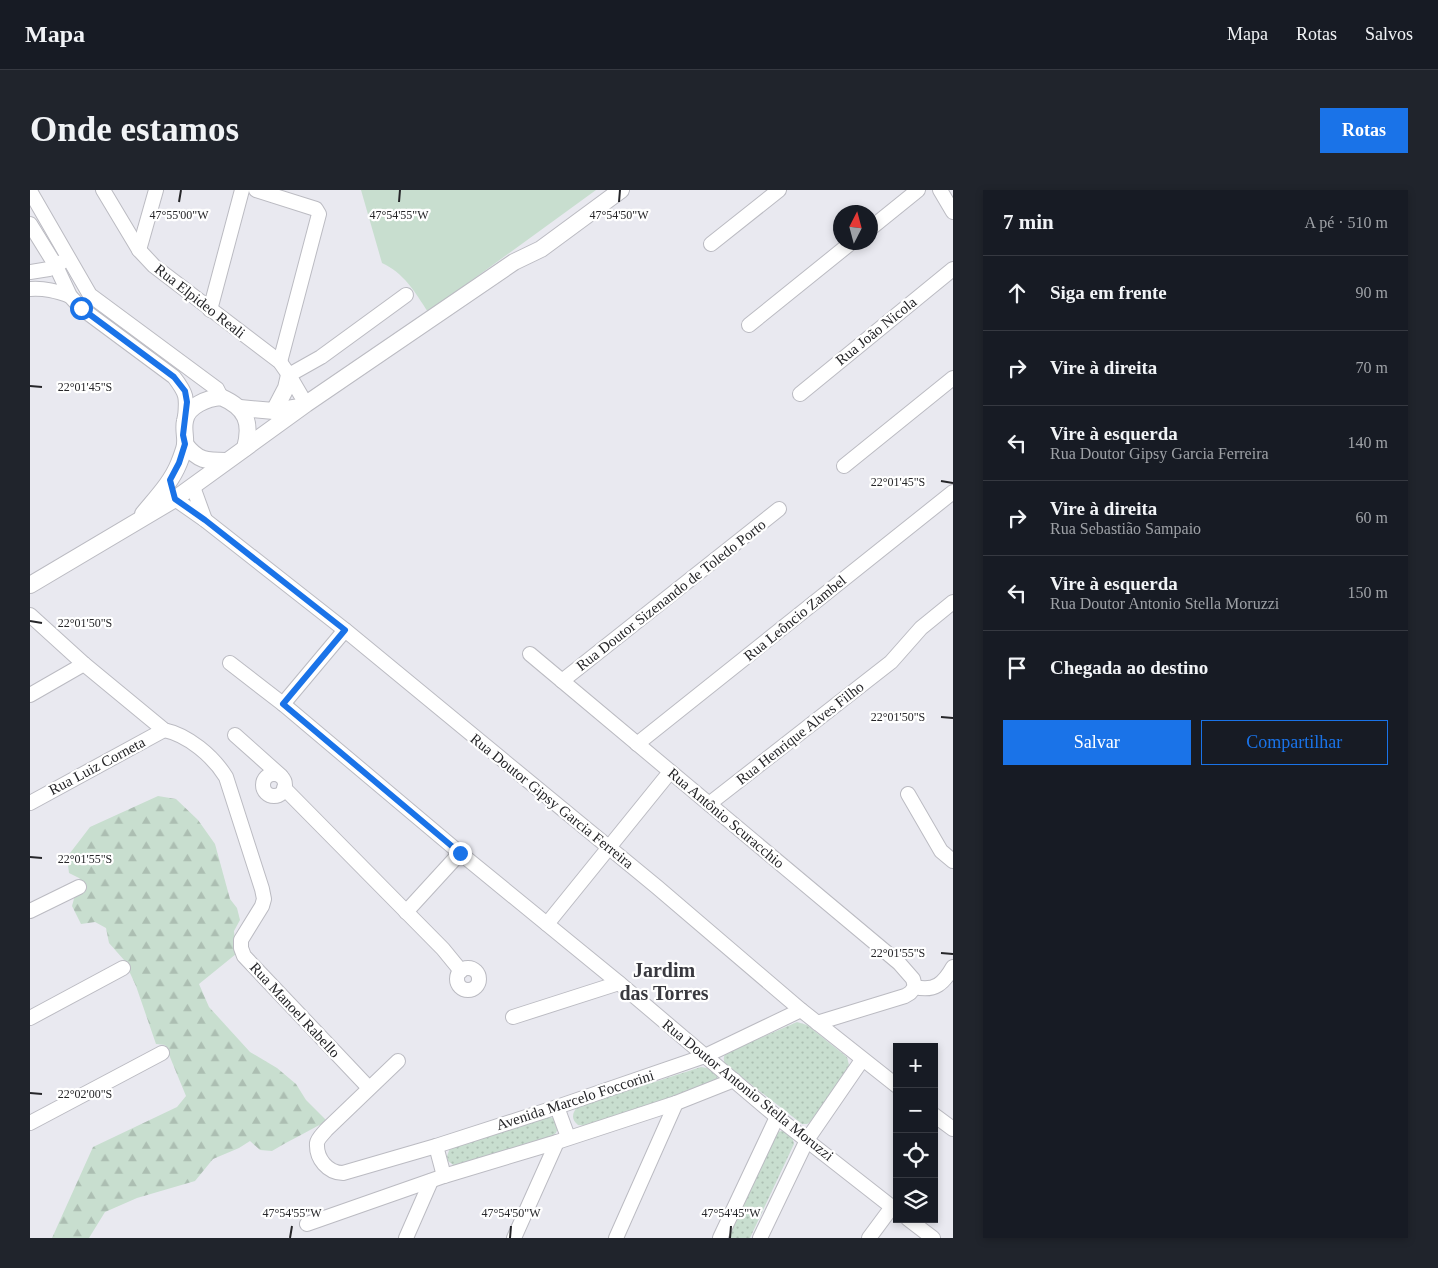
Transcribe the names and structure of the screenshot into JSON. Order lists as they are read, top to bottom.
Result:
{
  "streets": {
    "street": [
      "Rua Elpideo Reali",
      "Rua João Nicola",
      "Rua Doutor Sizenando de Toledo Porto",
      "Rua Leôncio Zambel",
      "Rua Henrique Alves Filho",
      "Rua Luiz Corneta",
      "Rua Doutor Gipsy Garcia Ferreira",
      "Rua Antônio Scuracchio",
      "Rua Manoel Rabello",
      "Rua Doutor Antonio Stella Moruzzi",
      "Avenida Marcelo Foccorini"
    ]
  },
  "crossings": [
    ["Rua Doutor Sizenando de Toledo Porto", "Rua Antônio Scuracchio"],
    ["Rua Leôncio Zambel", "Rua Antônio Scuracchio"],
    ["Rua Henrique Alves Filho", "Rua Antônio Scuracchio"],
    ["Rua Luiz Corneta", "Rua Manoel Rabello"],
    ["Rua Doutor Gipsy Garcia Ferreira", "Avenida Marcelo Foccorini"],
    ["Rua Manoel Rabello", "Avenida Marcelo Foccorini"],
    ["Rua Doutor Antonio Stella Moruzzi", "Avenida Marcelo Foccorini"]
  ],
  "districts": ["Jardim das Torres"],
  "north": "top",
  "page": {
    "header": "Mapa",
    "nav": ["Mapa", "Rotas", "Salvos"],
    "buttons": [
      "Rotas",
      ["Salvar", "Compartilhar"]
    ],
    "title": "Onde estamos",
    "heading": ["7 min", "A pé · 510 m"],
    "list": [
      ["Siga em frente", "90 m"],
      ["Vire à direita", "70 m"],
      ["Vire à esquerda", "Rua Doutor Gipsy Garcia Ferreira", "140 m"],
      ["Vire à direita", "Rua Sebastião Sampaio", "60 m"],
      ["Vire à esquerda", "Rua Doutor Antonio Stella Moruzzi", "150 m"],
      "Chegada ao destino"
    ],
    "map_buttons": ["+", "−"]
  },
  "coordinates": [
    "47°55'00\"W",
    "47°54'55\"W",
    "47°54'50\"W",
    "22°01'45\"S",
    "22°01'50\"S",
    "22°01'55\"S",
    "22°02'00\"S",
    "47°54'45\"W"
  ]
}
